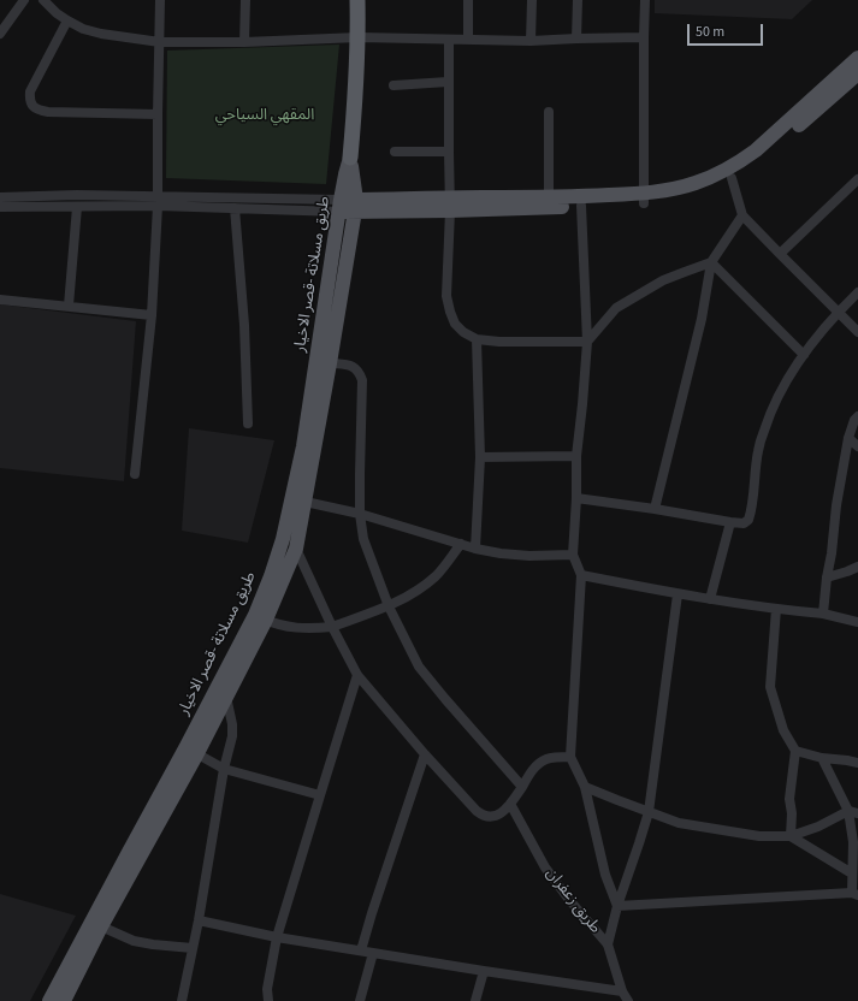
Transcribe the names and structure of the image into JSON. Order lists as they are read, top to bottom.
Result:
{
  "streets": {
    "main road": ["طريق مسلاتة -قصر الاخيار"],
    "street": ["طريق زعفران"]
  },
  "parks": ["المقهي السياحي"],
  "scale_bar": "50 m"
}
